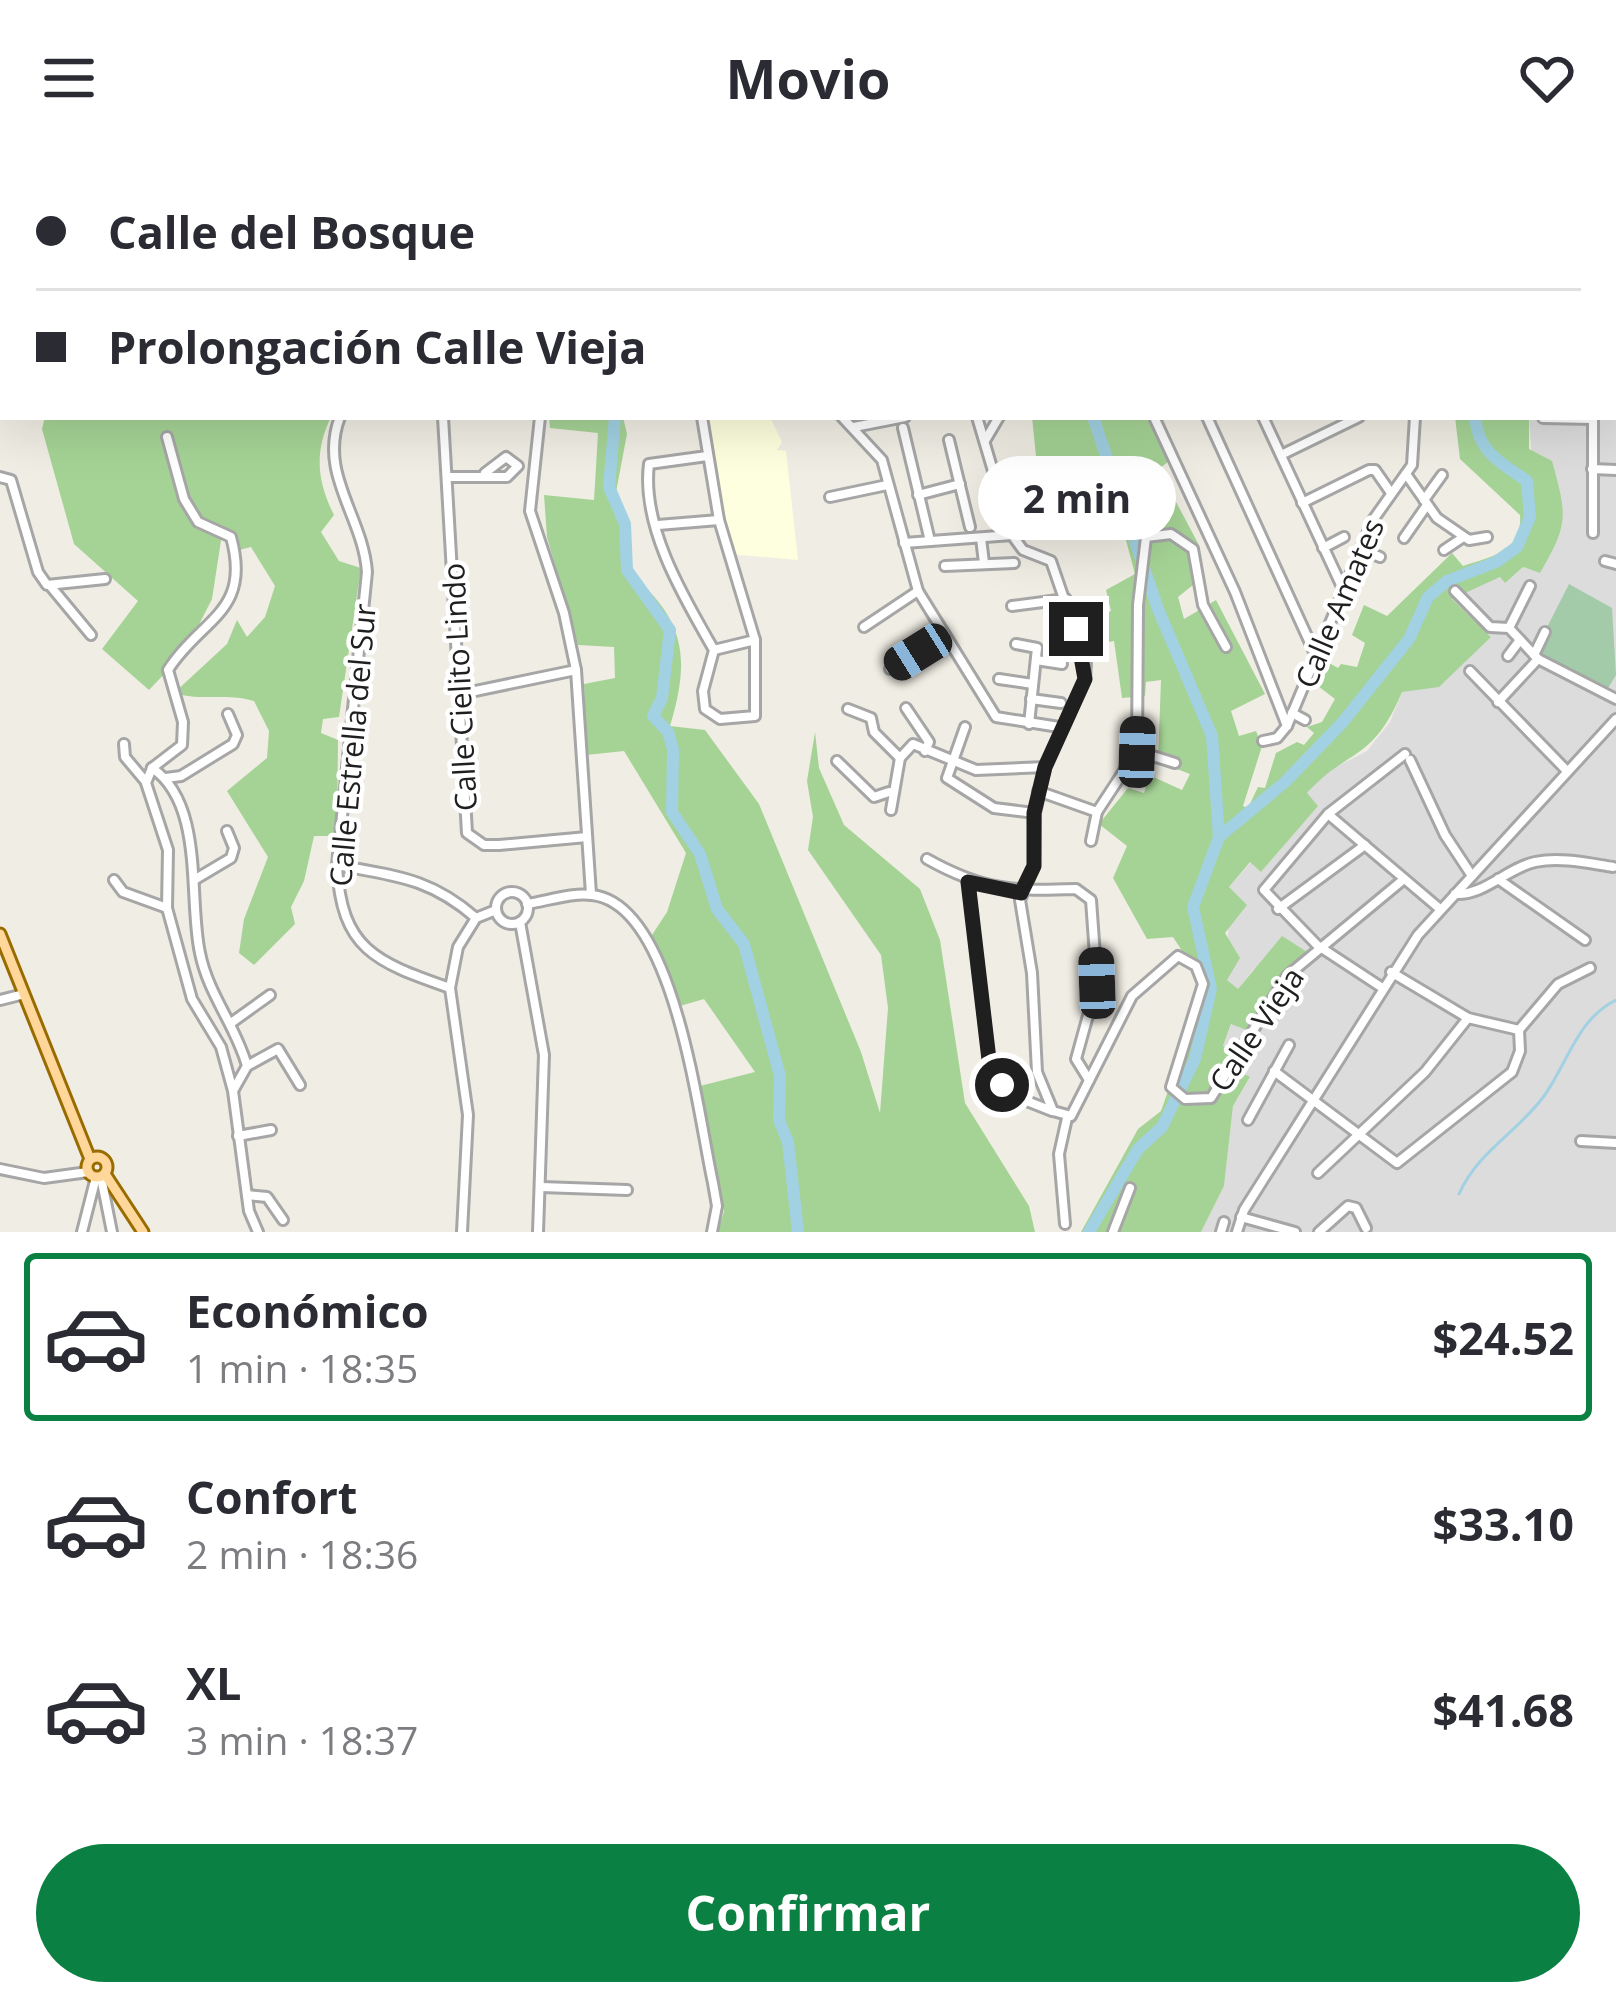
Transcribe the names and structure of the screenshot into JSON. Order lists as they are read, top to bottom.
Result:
{
  "streets": {
    "street": [
      "Calle Amates",
      "Calle Cielito Lindo",
      "Calle Estrella del Sur",
      "Calle Vieja"
    ]
  },
  "page": {
    "header": "Movio",
    "banner": ["Calle del Bosque", "Prolongación Calle Vieja"],
    "bubble": "2 min",
    "list": [
      {
        "name": "Económico",
        "note": "1 min · 18:35",
        "value": "$24.52"
      },
      {
        "name": "Confort",
        "note": "2 min · 18:36",
        "value": "$33.10"
      },
      {
        "name": "XL",
        "note": "3 min · 18:37",
        "value": "$41.68"
      }
    ],
    "buttons": "Confirmar"
  }
}
